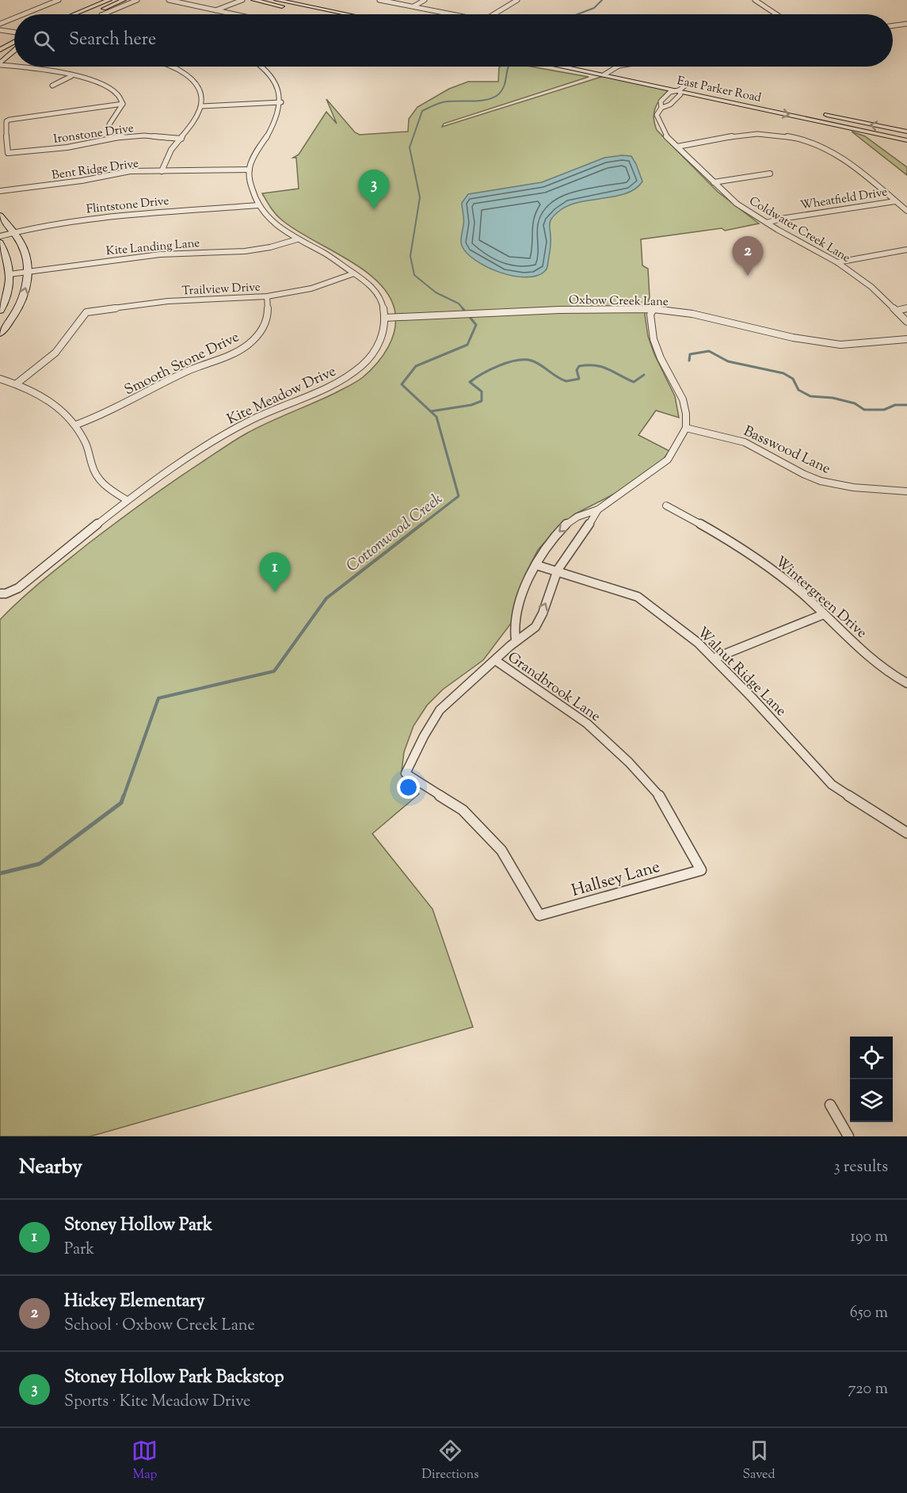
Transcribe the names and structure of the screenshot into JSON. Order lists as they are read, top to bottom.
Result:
{
  "streets": {
    "main road": ["East Parker Road"],
    "street": [
      "Ironstone Drive",
      "Bent Ridge Drive",
      "Wheatfield Drive",
      "Flintstone Drive",
      "Coldwater Creek Lane",
      "Kite Landing Lane",
      "Trailview Drive",
      "Oxbow Creek Lane",
      "Smooth Stone Drive",
      "Kite Meadow Drive",
      "Basswood Lane",
      "Wintergreen Drive",
      "Walnut Ridge Lane",
      "Grandbrook Lane",
      "Hallsey Lane"
    ]
  },
  "crossings": [
    ["Bent Ridge Drive", "Kite Meadow Drive"],
    ["Wheatfield Drive", "Coldwater Creek Lane"],
    ["Flintstone Drive", "Kite Meadow Drive"],
    ["Kite Landing Lane", "Kite Meadow Drive"],
    ["Trailview Drive", "Smooth Stone Drive"],
    ["Trailview Drive", "Kite Meadow Drive"],
    ["Oxbow Creek Lane", "Kite Meadow Drive"],
    ["Grandbrook Lane", "Hallsey Lane"]
  ],
  "water": ["Cottonwood Creek"],
  "page": {
    "search": "Search here",
    "pins": ["3", "2", "1"],
    "heading": ["Nearby", "3 results"],
    "list": [
      {
        "mark": "1",
        "name": "Stoney Hollow Park",
        "note": "Park",
        "value": "190 m"
      },
      {
        "mark": "2",
        "name": "Hickey Elementary",
        "note": "School · Oxbow Creek Lane",
        "value": "650 m"
      },
      {
        "mark": "3",
        "name": "Stoney Hollow Park Backstop",
        "note": "Sports · Kite Meadow Drive",
        "value": "720 m"
      }
    ],
    "nav": ["Map", "Directions", "Saved"]
  }
}
